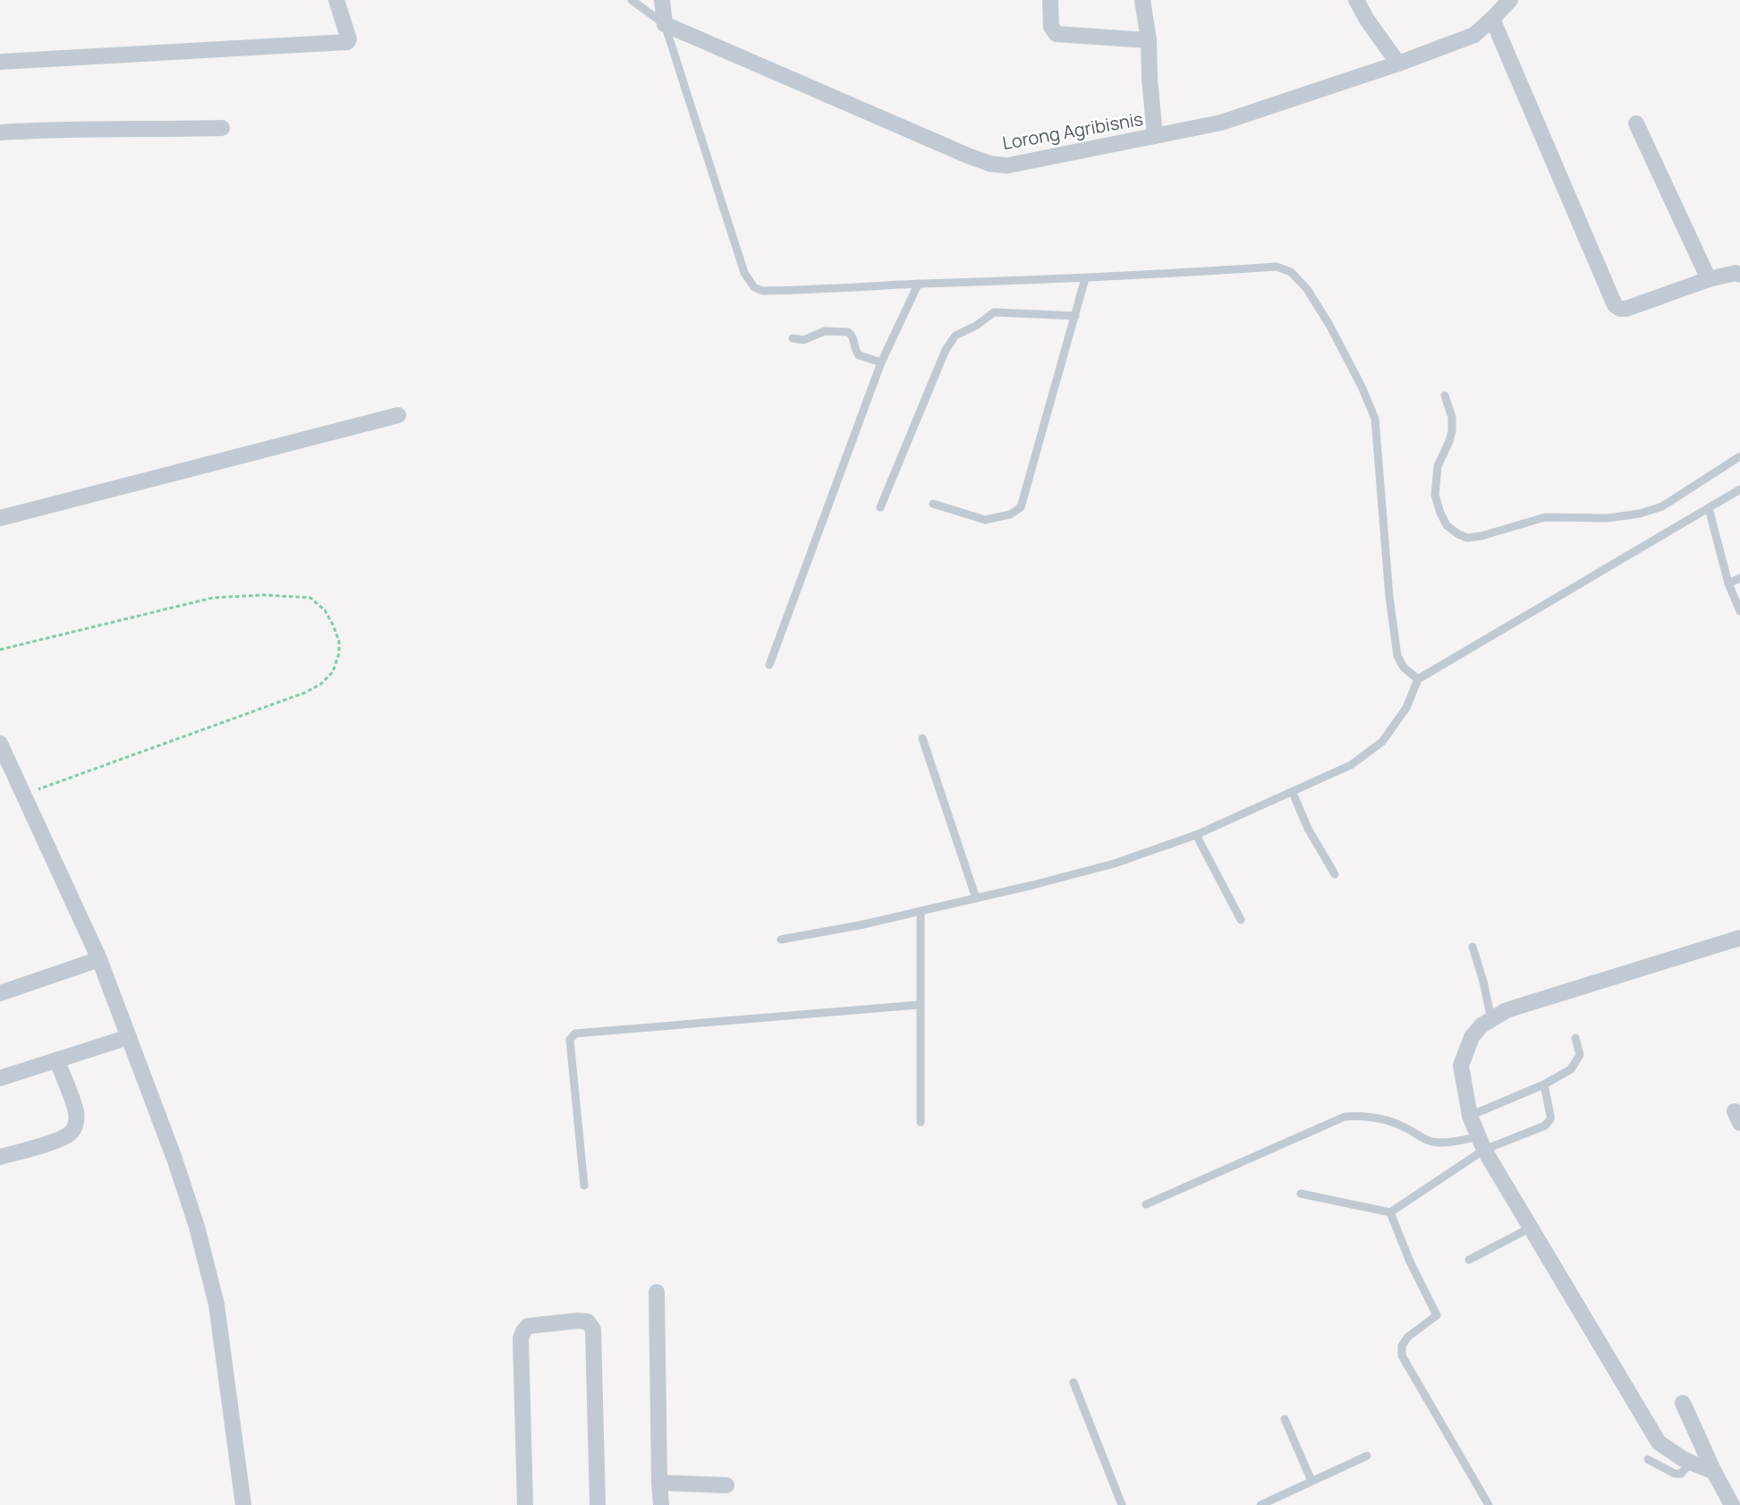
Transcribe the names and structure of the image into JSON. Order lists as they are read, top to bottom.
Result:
{
  "streets": {
    "street": ["Lorong Agribisnis"]
  }
}
